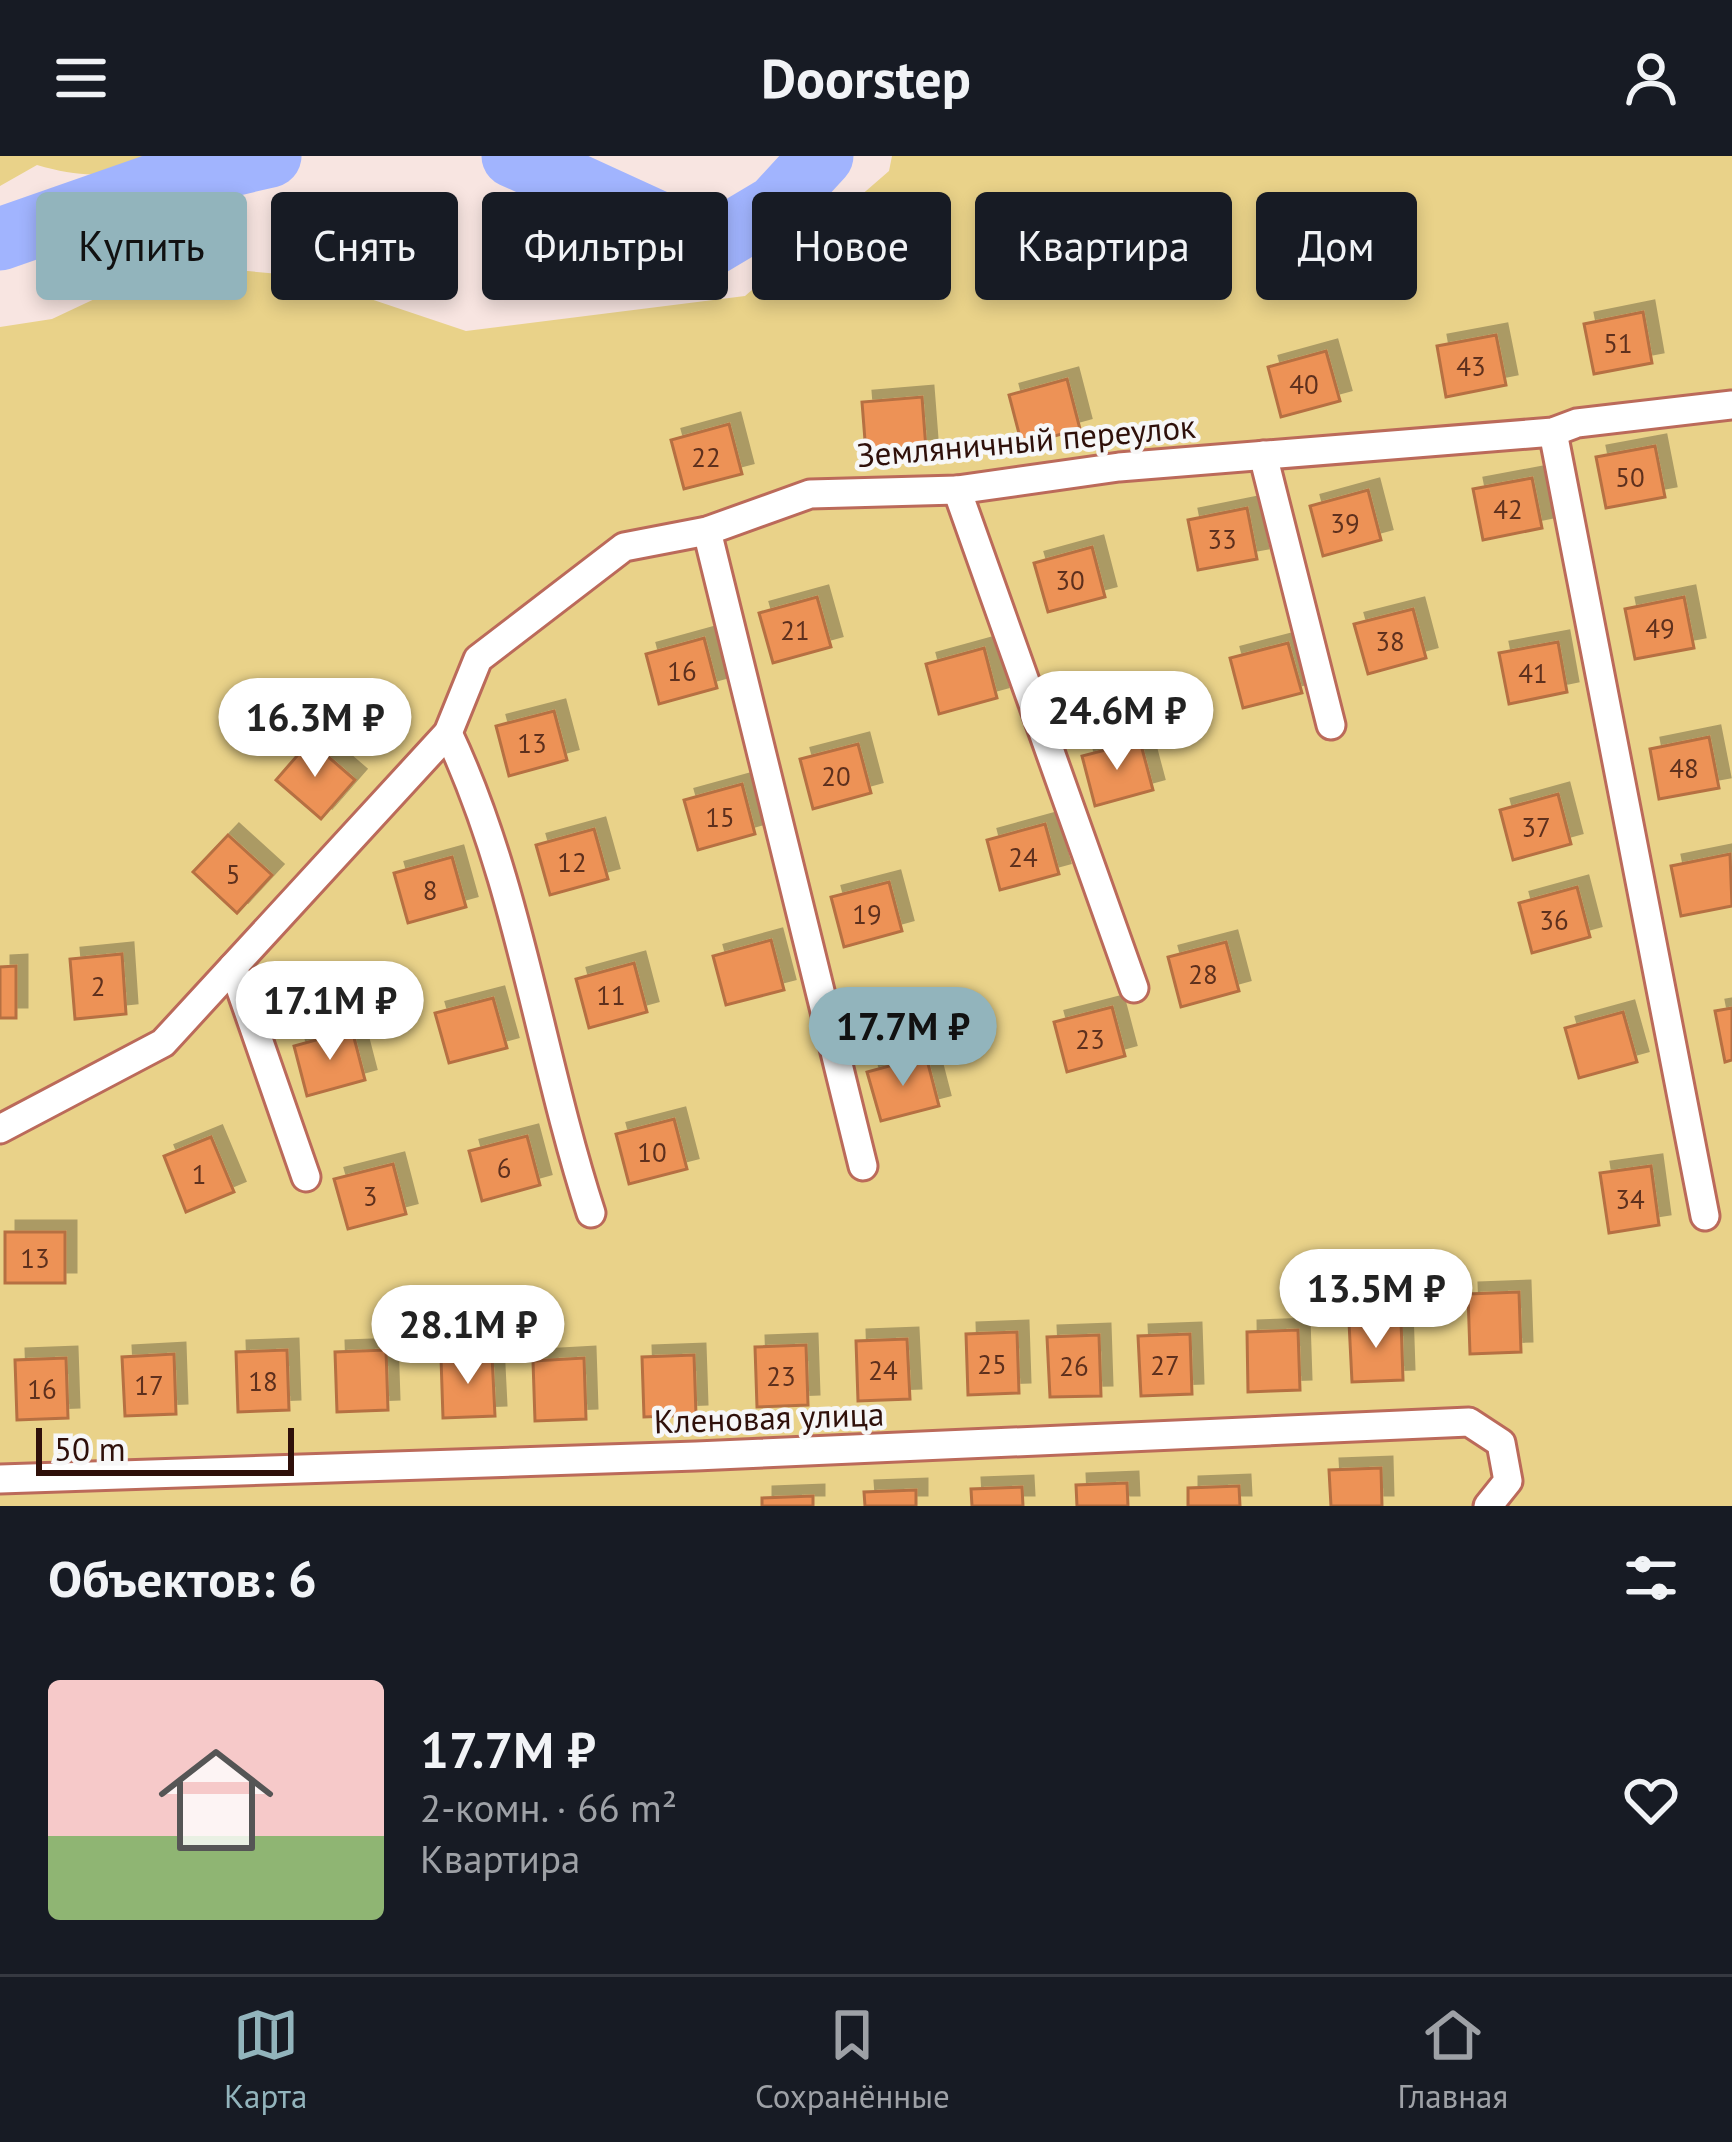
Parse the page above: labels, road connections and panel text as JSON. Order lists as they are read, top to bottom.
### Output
{
  "streets": {
    "street": ["Земляничный переулок", "Кленовая улица"]
  },
  "house_numbers": [
    "51",
    "43",
    "40",
    "22",
    "50",
    "42",
    "39",
    "33",
    "30",
    "49",
    "21",
    "38",
    "16",
    "41",
    "13",
    "48",
    "20",
    "15",
    "37",
    "24",
    "12",
    "5",
    "8",
    "19",
    "36",
    "28",
    "2",
    "11",
    "23",
    "10",
    "6",
    "1",
    "3",
    "34",
    "13",
    "25",
    "27",
    "26",
    "24",
    "23",
    "18",
    "17",
    "16"
  ],
  "scale_bar": "50 m",
  "page": {
    "header": "Doorstep",
    "chip": [
      "Купить",
      "Снять",
      "Фильтры",
      "Новое",
      "Квартира",
      "Дом"
    ],
    "price": [
      "24.6M ₽",
      "16.3M ₽",
      "17.1M ₽",
      "17.7M ₽",
      "13.5M ₽",
      "28.1M ₽"
    ],
    "scale": "50 m",
    "heading": "Объектов: 6",
    "list": [
      {
        "name": "17.7M ₽",
        "note": "2-комн. · 66 m² · Квартира"
      }
    ],
    "tabs": ["Карта", "Сохранённые", "Главная"]
  }
}
